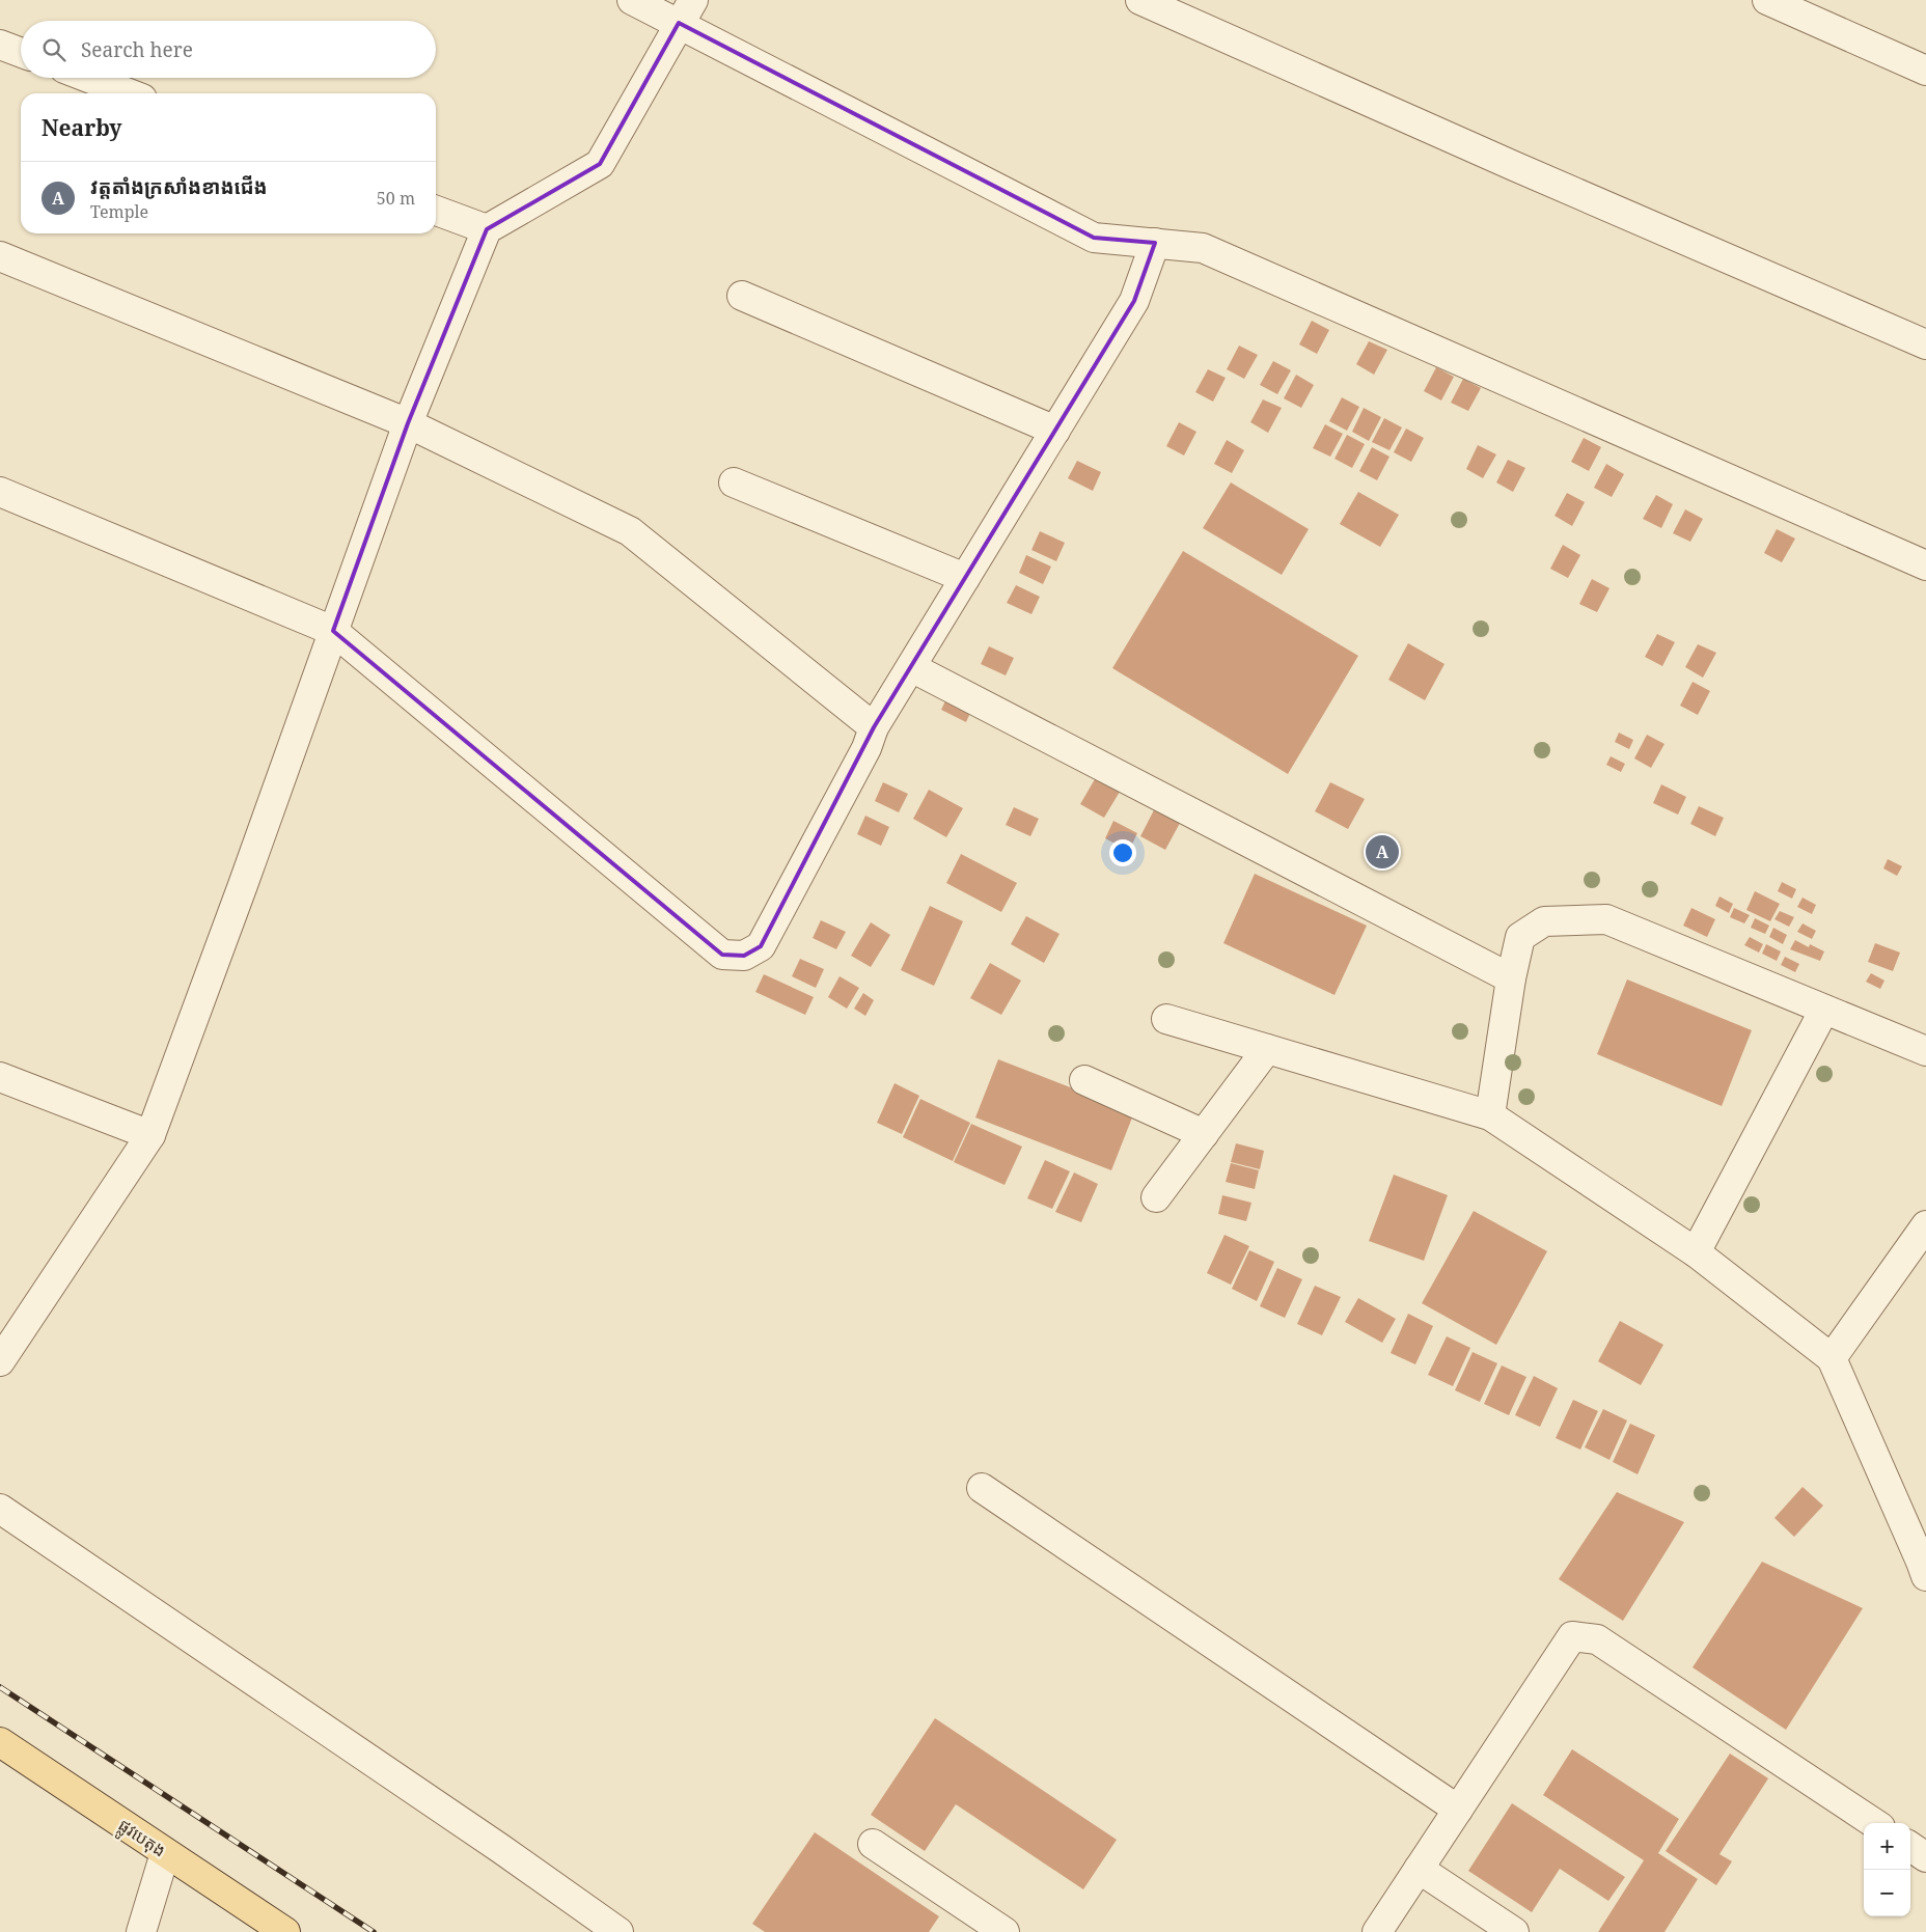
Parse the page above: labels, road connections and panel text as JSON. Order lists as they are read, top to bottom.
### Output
{
  "streets": {
    "main road": ["ផ្លូវបេតុង"]
  },
  "page": {
    "search": "Search here",
    "heading": "Nearby",
    "list": [
      {
        "mark": "A",
        "name": "វត្តតាំងក្រសាំងខាងជើង",
        "note": "Temple",
        "value": "50 m"
      }
    ],
    "pins": "A",
    "map_buttons": ["+", "−"]
  }
}
